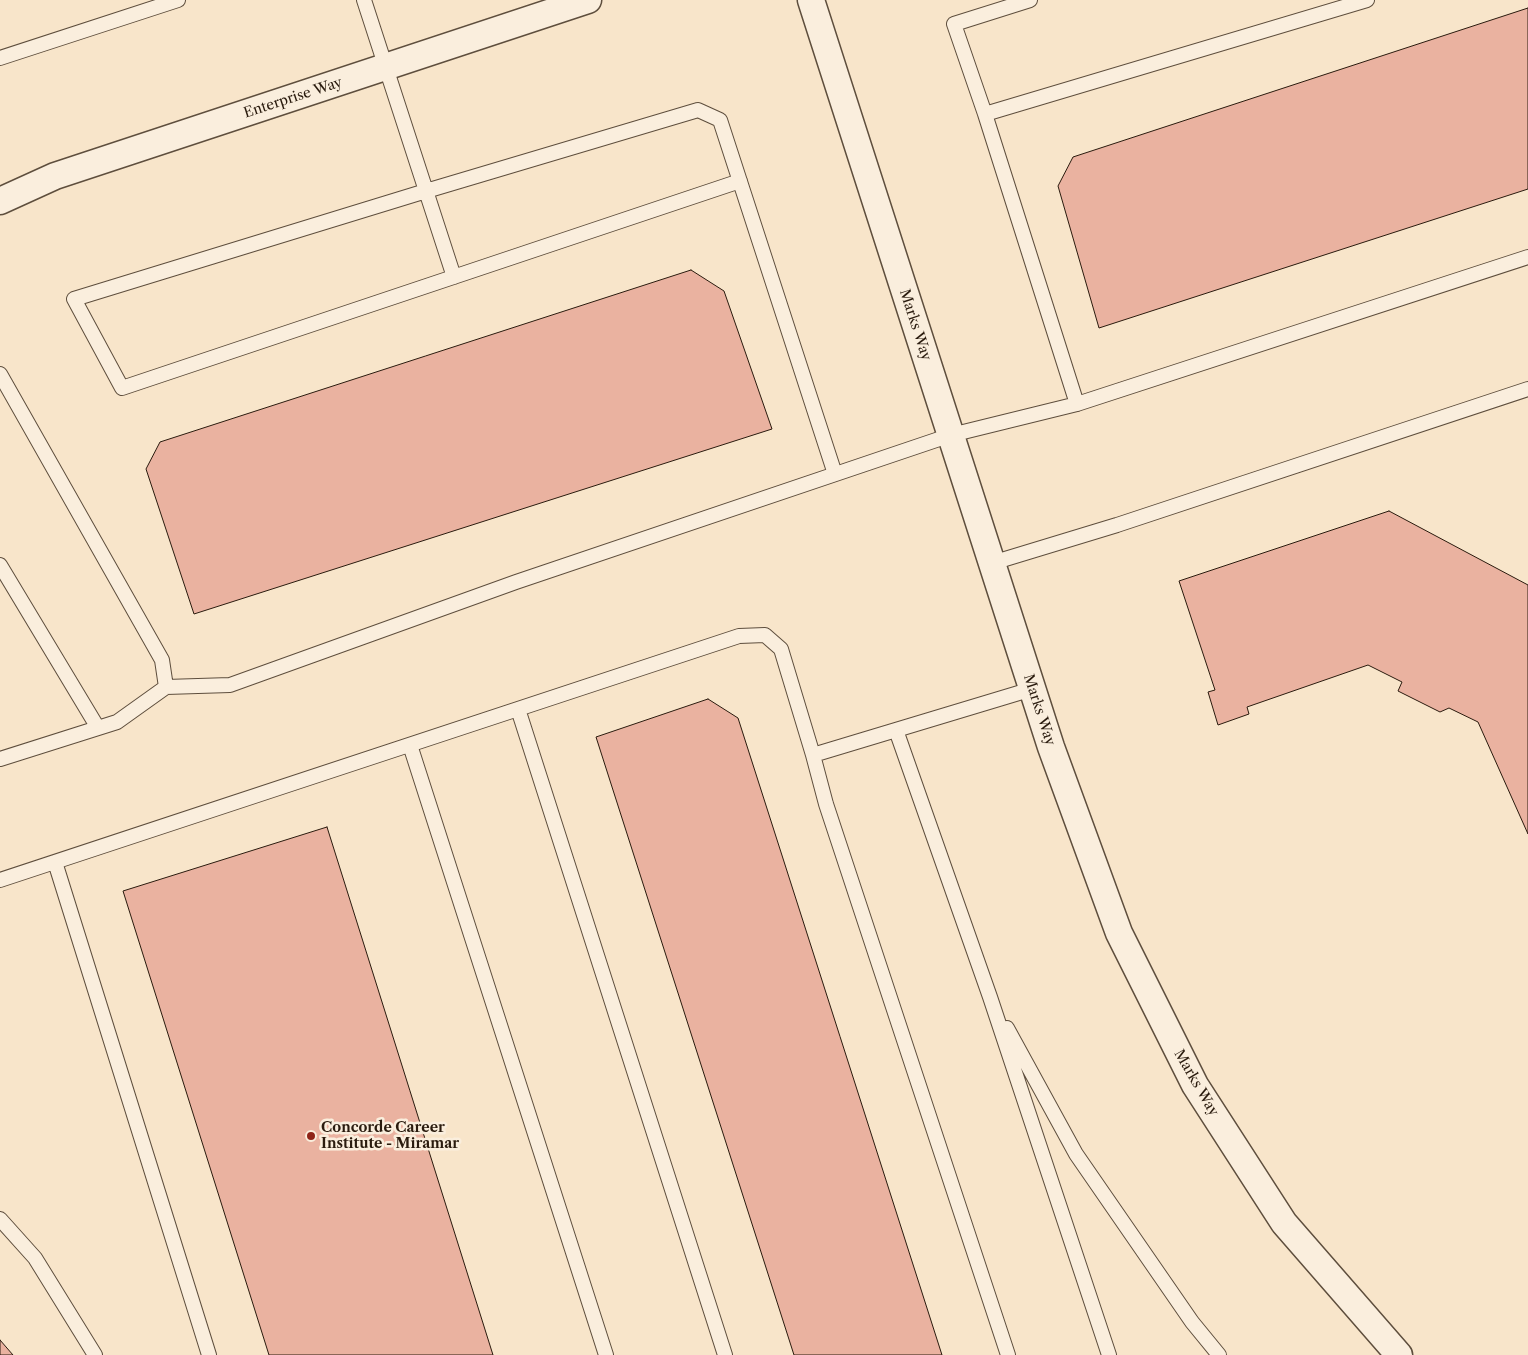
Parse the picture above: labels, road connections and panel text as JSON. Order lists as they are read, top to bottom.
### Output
{
  "streets": {
    "street": ["Enterprise Way", "Marks Way"]
  },
  "places": ["Concorde Career Institute - Miramar"]
}
